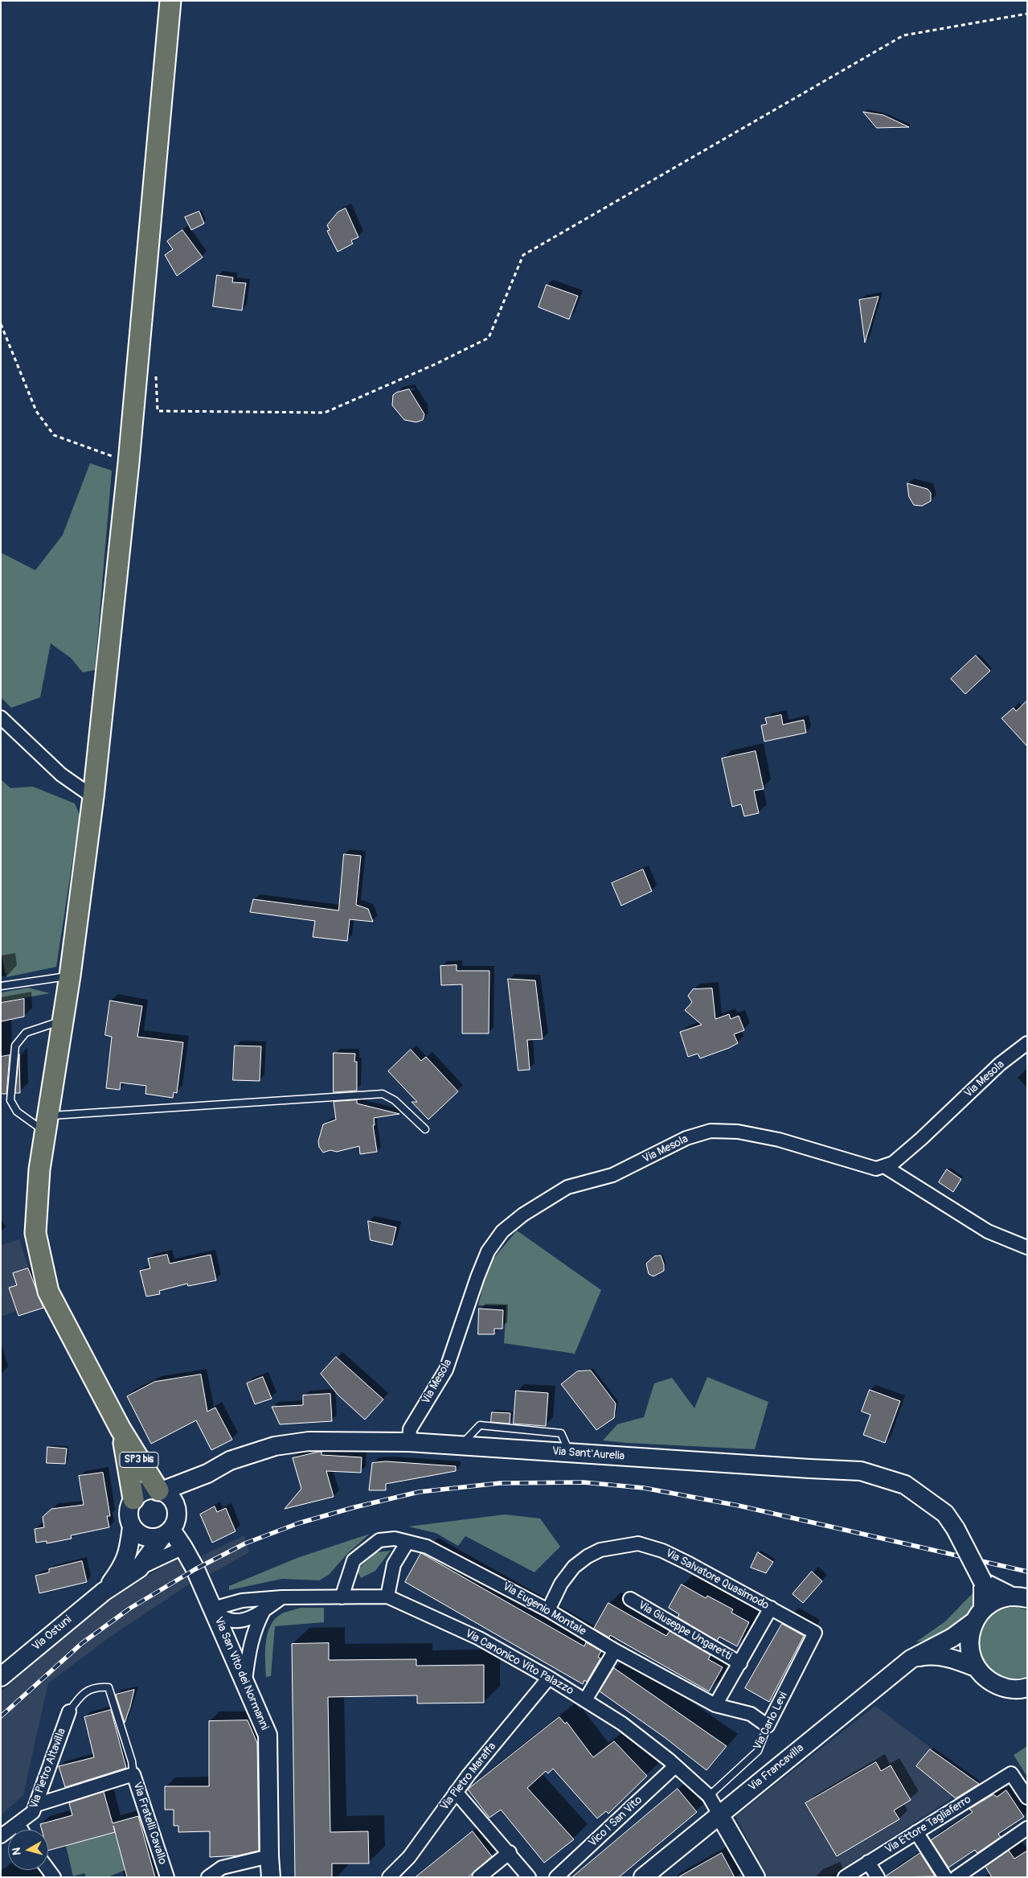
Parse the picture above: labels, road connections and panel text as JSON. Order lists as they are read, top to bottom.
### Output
{
  "streets": {
    "main road": [
      "Via Sant'Aurelia",
      "SP3 bis",
      "Via Ostuni",
      "Via San Vito dei Normanni",
      "Via Francavilla"
    ],
    "street": [
      "Via Mesola",
      "Via Salvatore Quasimodo",
      "Via Eugenio Montale",
      "Via Giuseppe Ungaretti",
      "Via Canonico Vito Palazzo",
      "Via Carlo Levi",
      "Via Pietro Altavilla",
      "Via Pietro Maraffa",
      "Vico I San Vito",
      "Via Fratelli Cavallo",
      "Via Ettore Tagliaferro"
    ]
  },
  "crossings": [
    ["Via Mesola", "Via Sant'Aurelia"],
    ["SP3 bis", "Via San Vito dei Normanni"],
    ["Via Salvatore Quasimodo", "Via Eugenio Montale"],
    ["Via Salvatore Quasimodo", "Via Carlo Levi"],
    ["Via Eugenio Montale", "Via Canonico Vito Palazzo"],
    ["Via Eugenio Montale", "Via Carlo Levi"],
    ["Via Canonico Vito Palazzo", "Via San Vito dei Normanni"],
    ["Via Canonico Vito Palazzo", "Via Carlo Levi"],
    ["Via Canonico Vito Palazzo", "Via Francavilla"],
    ["Via Canonico Vito Palazzo", "Via Pietro Maraffa"],
    ["Via Canonico Vito Palazzo", "Vico I San Vito"],
    ["Via Pietro Altavilla", "Via Fratelli Cavallo"]
  ],
  "north": "left"
}
